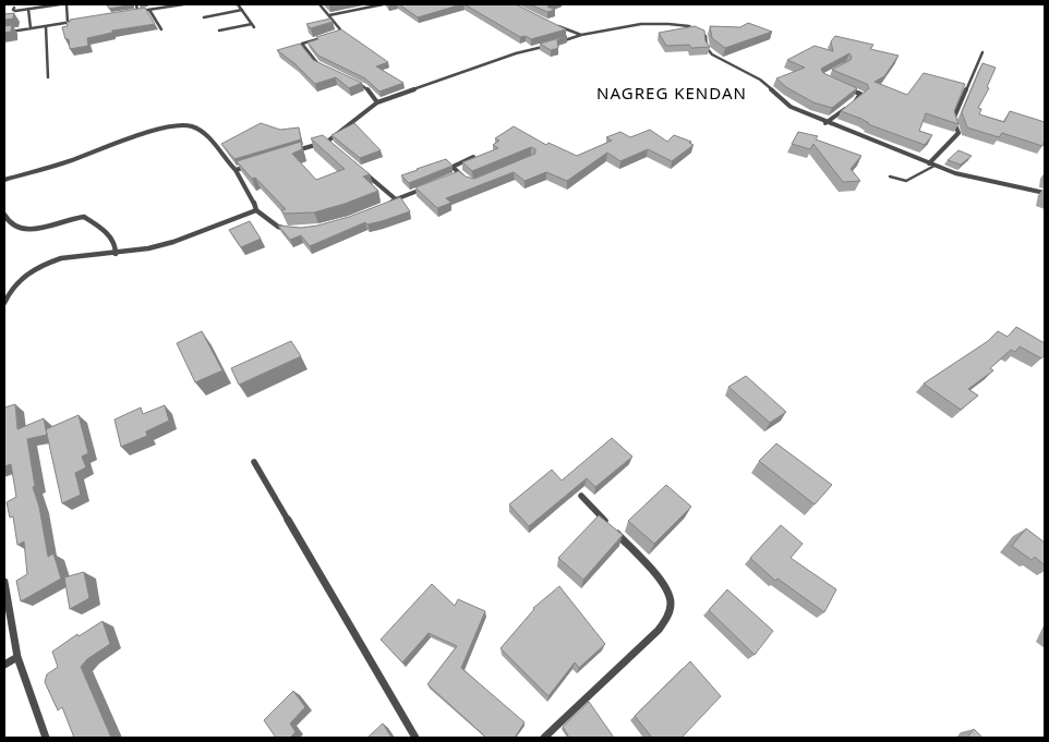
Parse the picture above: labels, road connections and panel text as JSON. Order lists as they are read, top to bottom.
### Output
{
  "districts": ["NAGREG KENDAN"]
}
